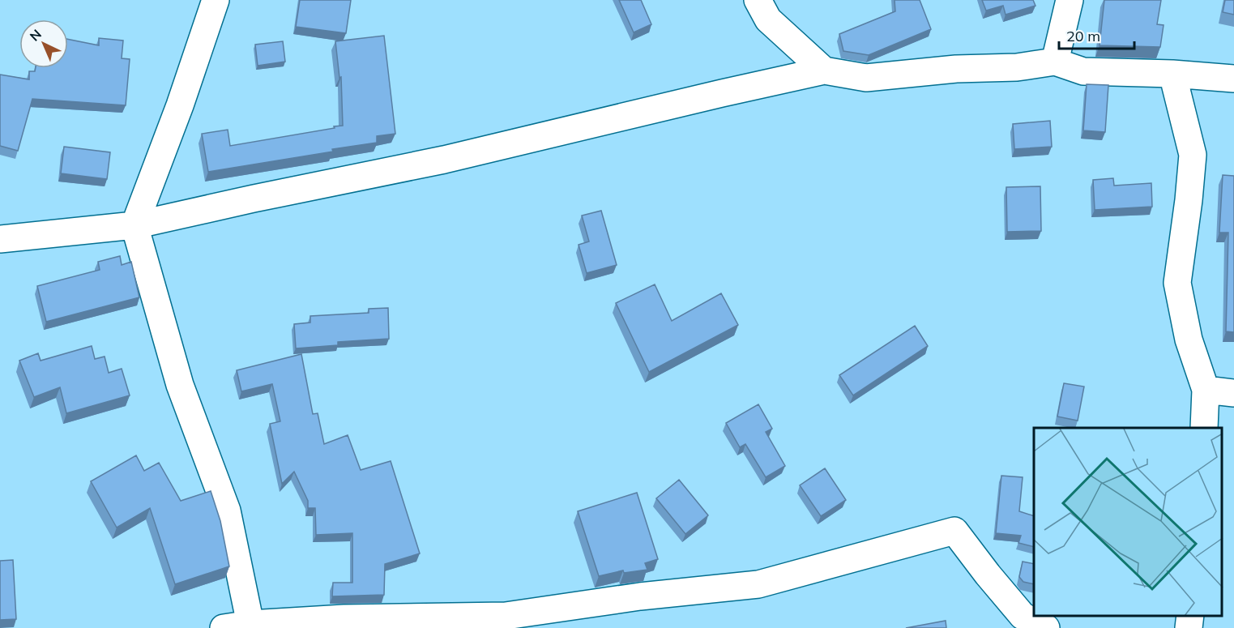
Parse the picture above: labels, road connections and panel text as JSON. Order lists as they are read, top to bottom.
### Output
{
  "scale_bar": "20 m",
  "north": "top left"
}
